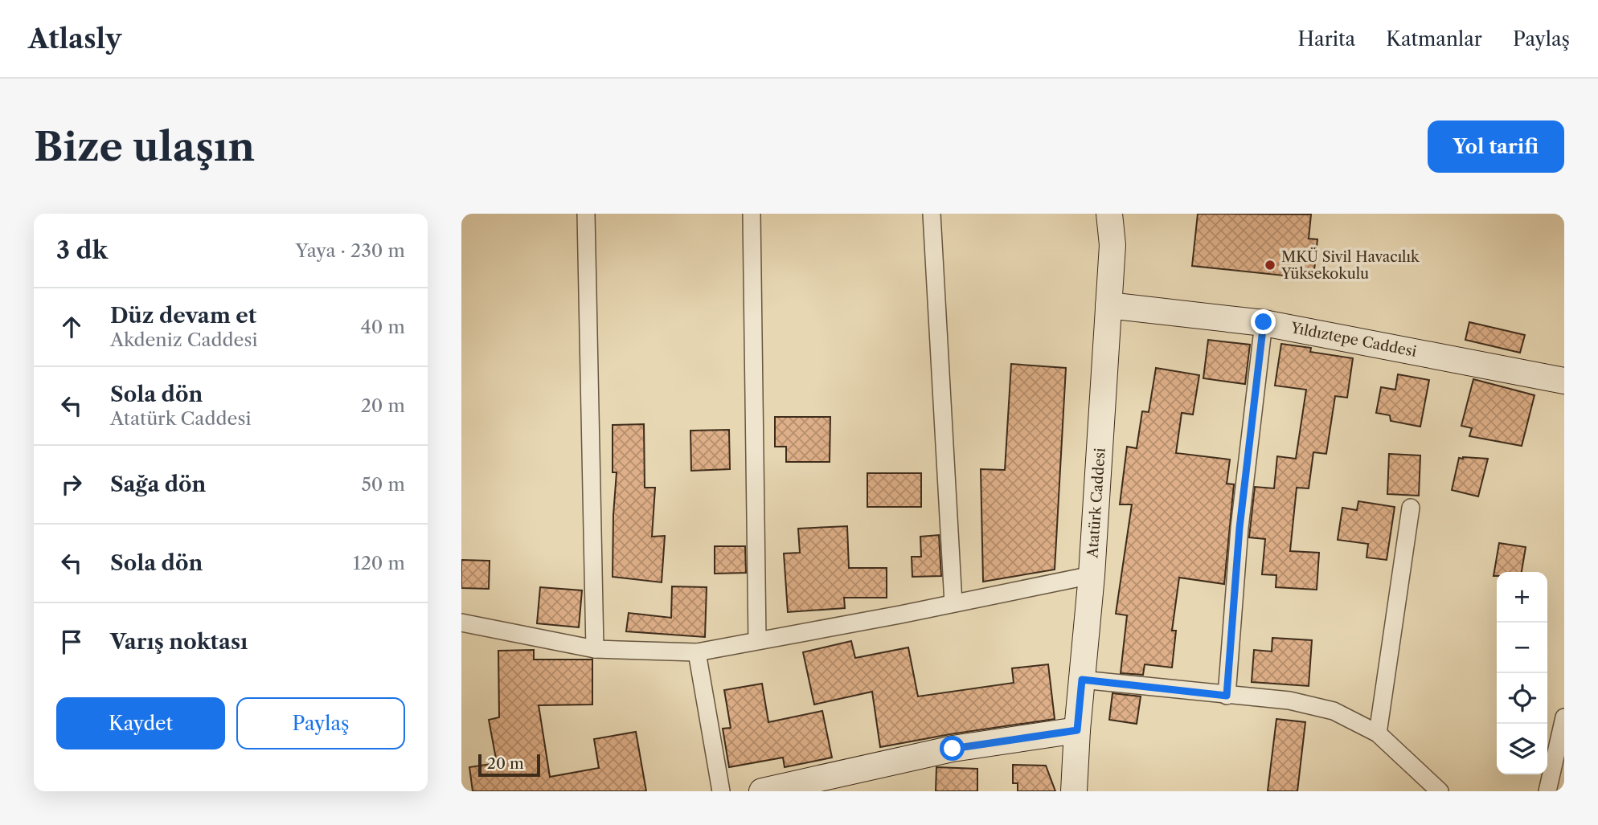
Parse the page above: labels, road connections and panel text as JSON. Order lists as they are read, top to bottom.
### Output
{
  "streets": {
    "street": ["Yıldıztepe Caddesi", "Atatürk Caddesi"]
  },
  "crossings": [
    ["Yıldıztepe Caddesi", "Atatürk Caddesi"]
  ],
  "places": ["MKÜ Sivil Havacılık Yüksekokulu"],
  "scale_bar": "20 m",
  "page": {
    "header": "Atlasly",
    "nav": ["Harita", "Katmanlar", "Paylaş"],
    "buttons": [
      "Yol tarifi",
      ["Kaydet", "Paylaş"]
    ],
    "title": "Bize ulaşın",
    "heading": ["3 dk", "Yaya · 230 m"],
    "list": [
      ["Düz devam et", "Akdeniz Caddesi", "40 m"],
      ["Sola dön", "Atatürk Caddesi", "20 m"],
      ["Sağa dön", "50 m"],
      ["Sola dön", "120 m"],
      "Varış noktası"
    ],
    "map_buttons": ["+", "−"],
    "scale": "20 m"
  }
}
